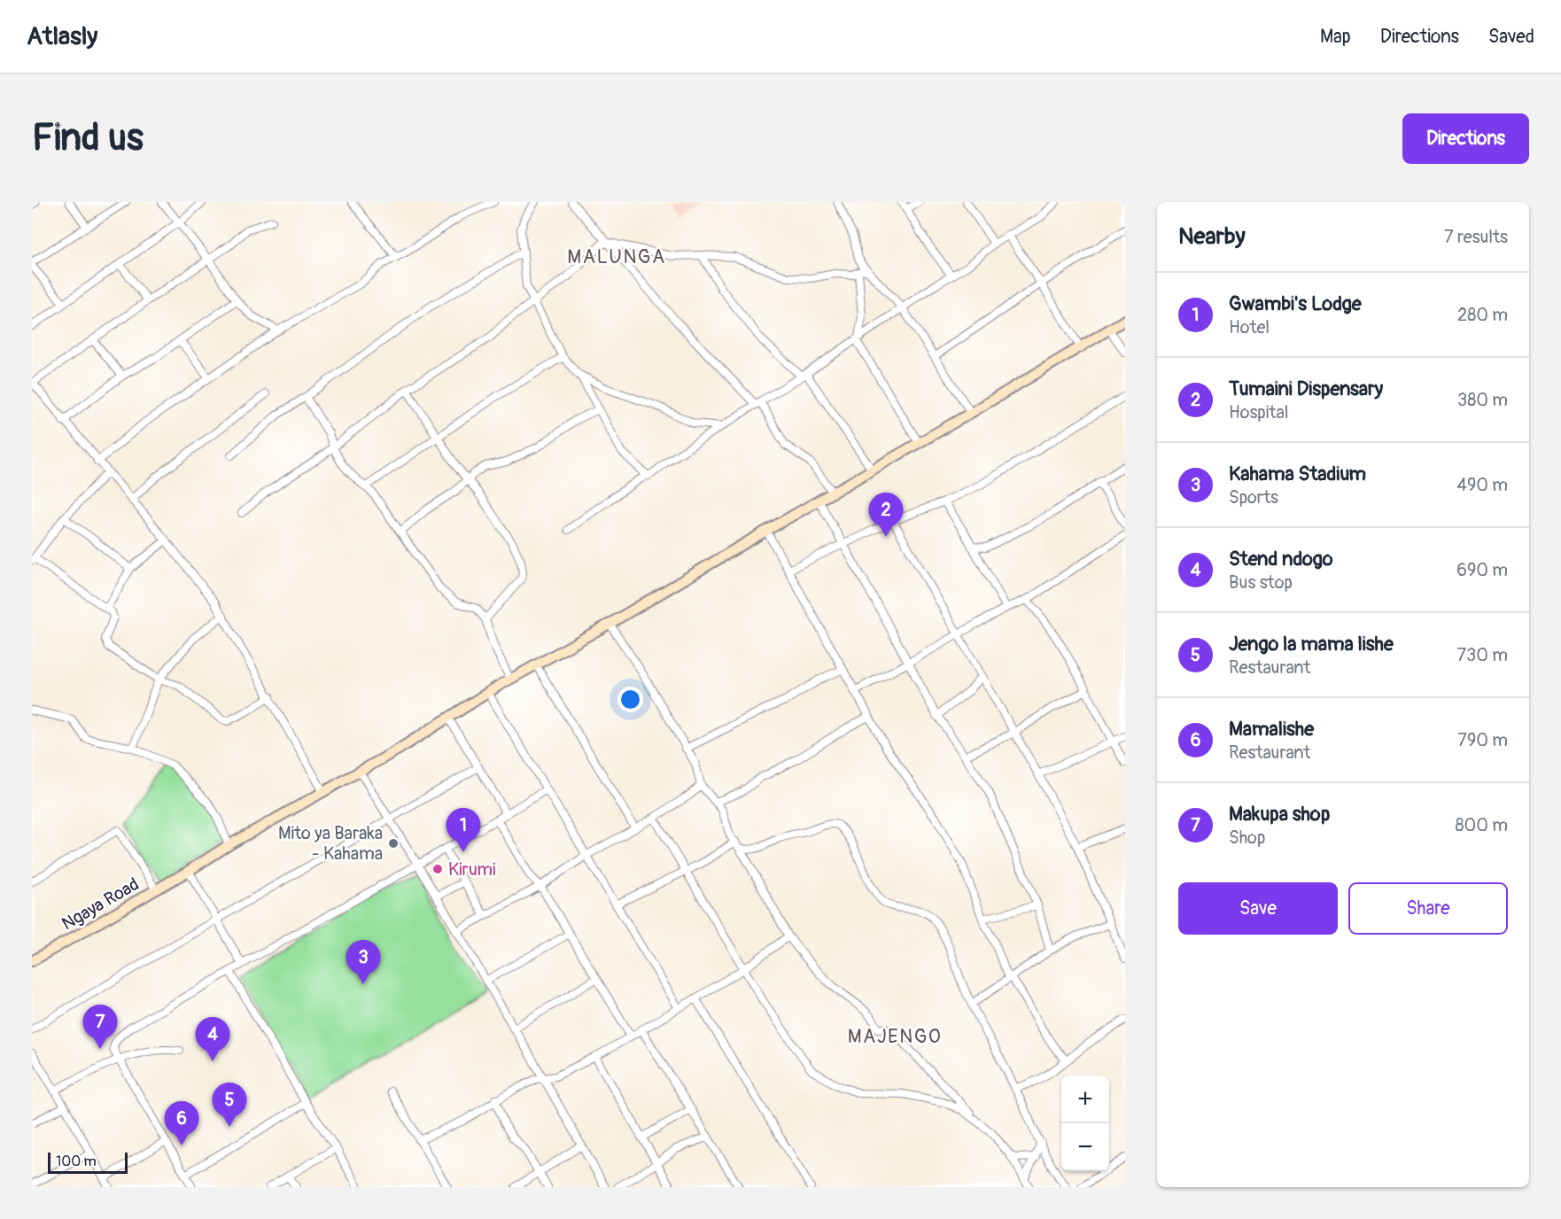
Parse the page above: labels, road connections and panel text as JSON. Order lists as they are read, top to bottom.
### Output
{
  "streets": {
    "street": ["Ngaya Road"]
  },
  "districts": ["MALUNGA", "MAJENGO"],
  "places": ["Mito ya Baraka - Kahama", "Kirumi"],
  "scale_bar": "100 m",
  "page": {
    "header": "Atlasly",
    "nav": ["Map", "Directions", "Saved"],
    "buttons": [
      "Directions",
      ["Save", "Share"]
    ],
    "title": "Find us",
    "heading": ["Nearby", "7 results"],
    "list": [
      {
        "mark": "1",
        "name": "Gwambi's Lodge",
        "note": "Hotel",
        "value": "280 m"
      },
      {
        "mark": "2",
        "name": "Tumaini Dispensary",
        "note": "Hospital",
        "value": "380 m"
      },
      {
        "mark": "3",
        "name": "Kahama Stadium",
        "note": "Sports",
        "value": "490 m"
      },
      {
        "mark": "4",
        "name": "Stend ndogo",
        "note": "Bus stop",
        "value": "690 m"
      },
      {
        "mark": "5",
        "name": "Jengo la mama lishe",
        "note": "Restaurant",
        "value": "730 m"
      },
      {
        "mark": "6",
        "name": "Mamalishe",
        "note": "Restaurant",
        "value": "790 m"
      },
      {
        "mark": "7",
        "name": "Makupa shop",
        "note": "Shop",
        "value": "800 m"
      }
    ],
    "pins": [
      "2",
      "1",
      "3",
      "7",
      "4",
      "5",
      "6"
    ],
    "map_buttons": ["+", "−"],
    "scale": "100 m"
  }
}
